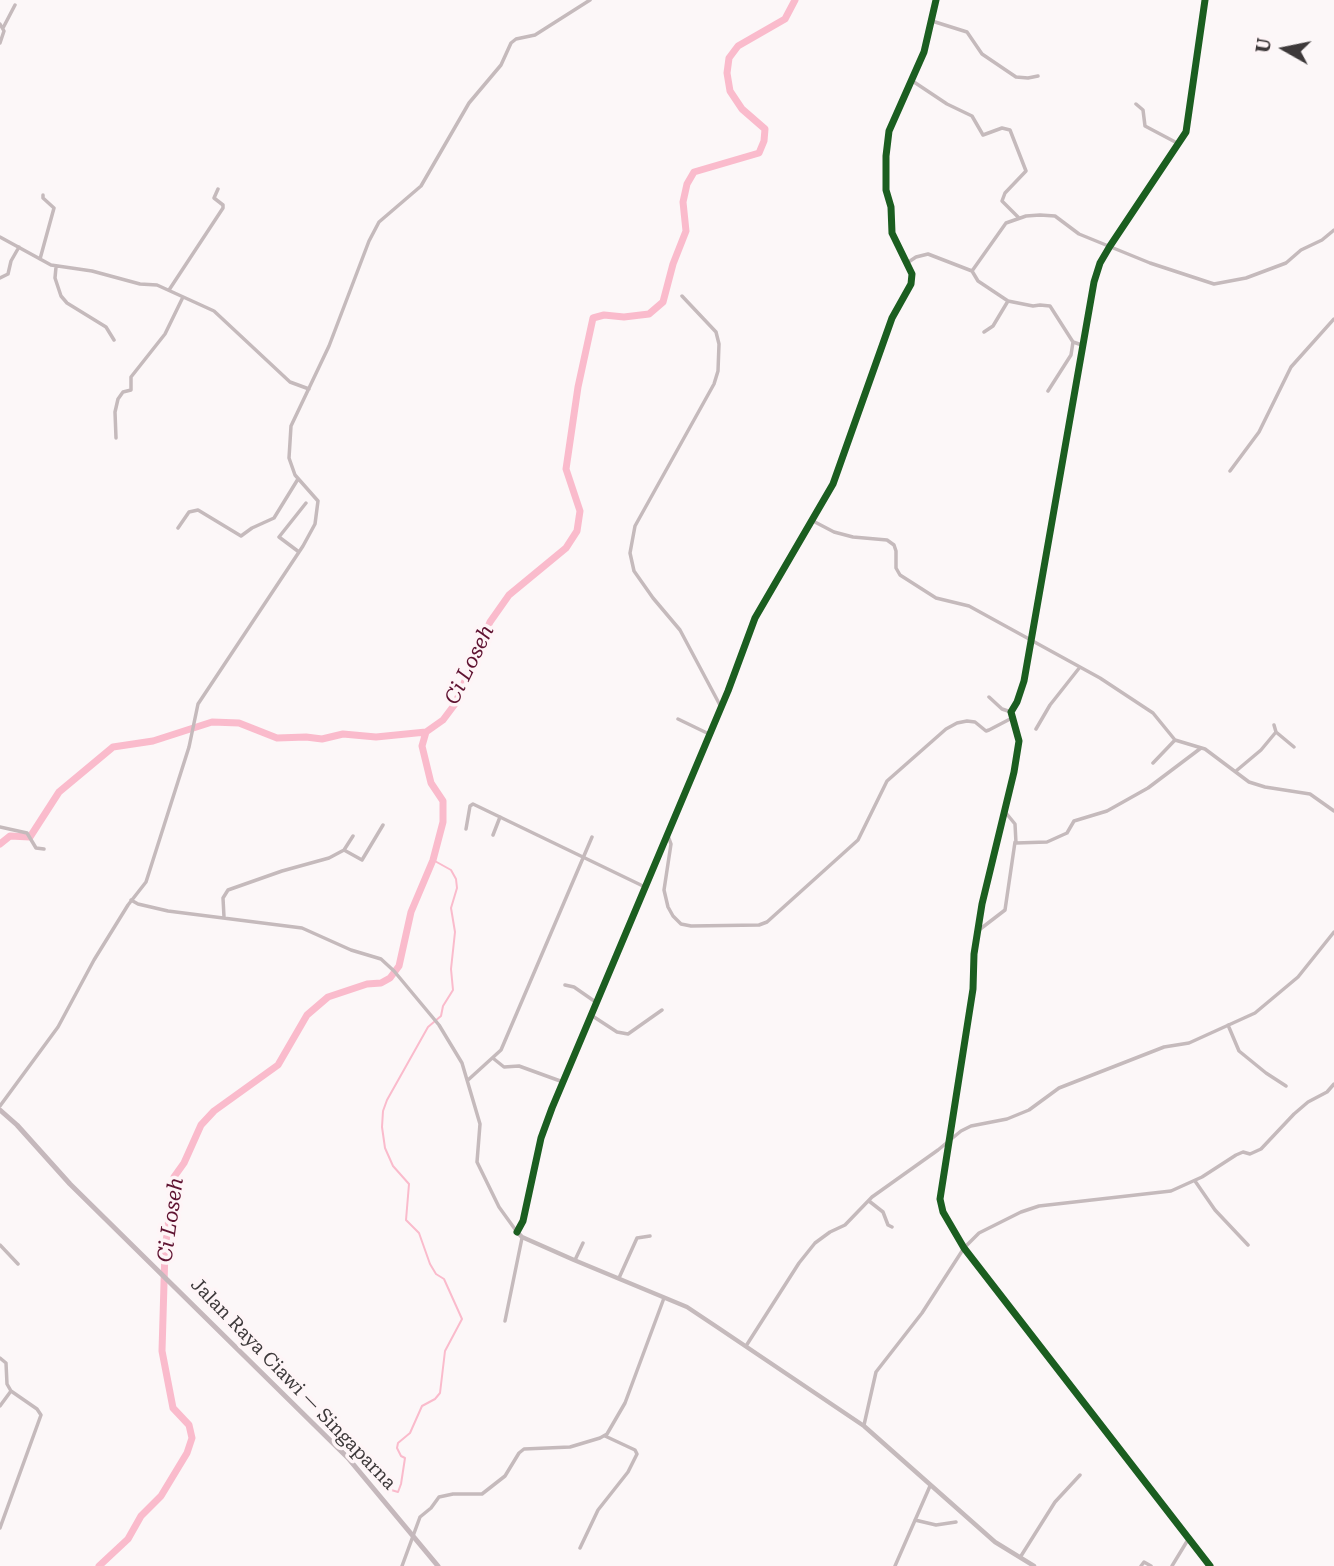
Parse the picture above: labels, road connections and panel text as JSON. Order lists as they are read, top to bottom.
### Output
{
  "streets": {
    "main road": ["Jalan Raya Ciawi — Singaparna"]
  },
  "water": ["Ci Loseh"],
  "north": "left"
}
